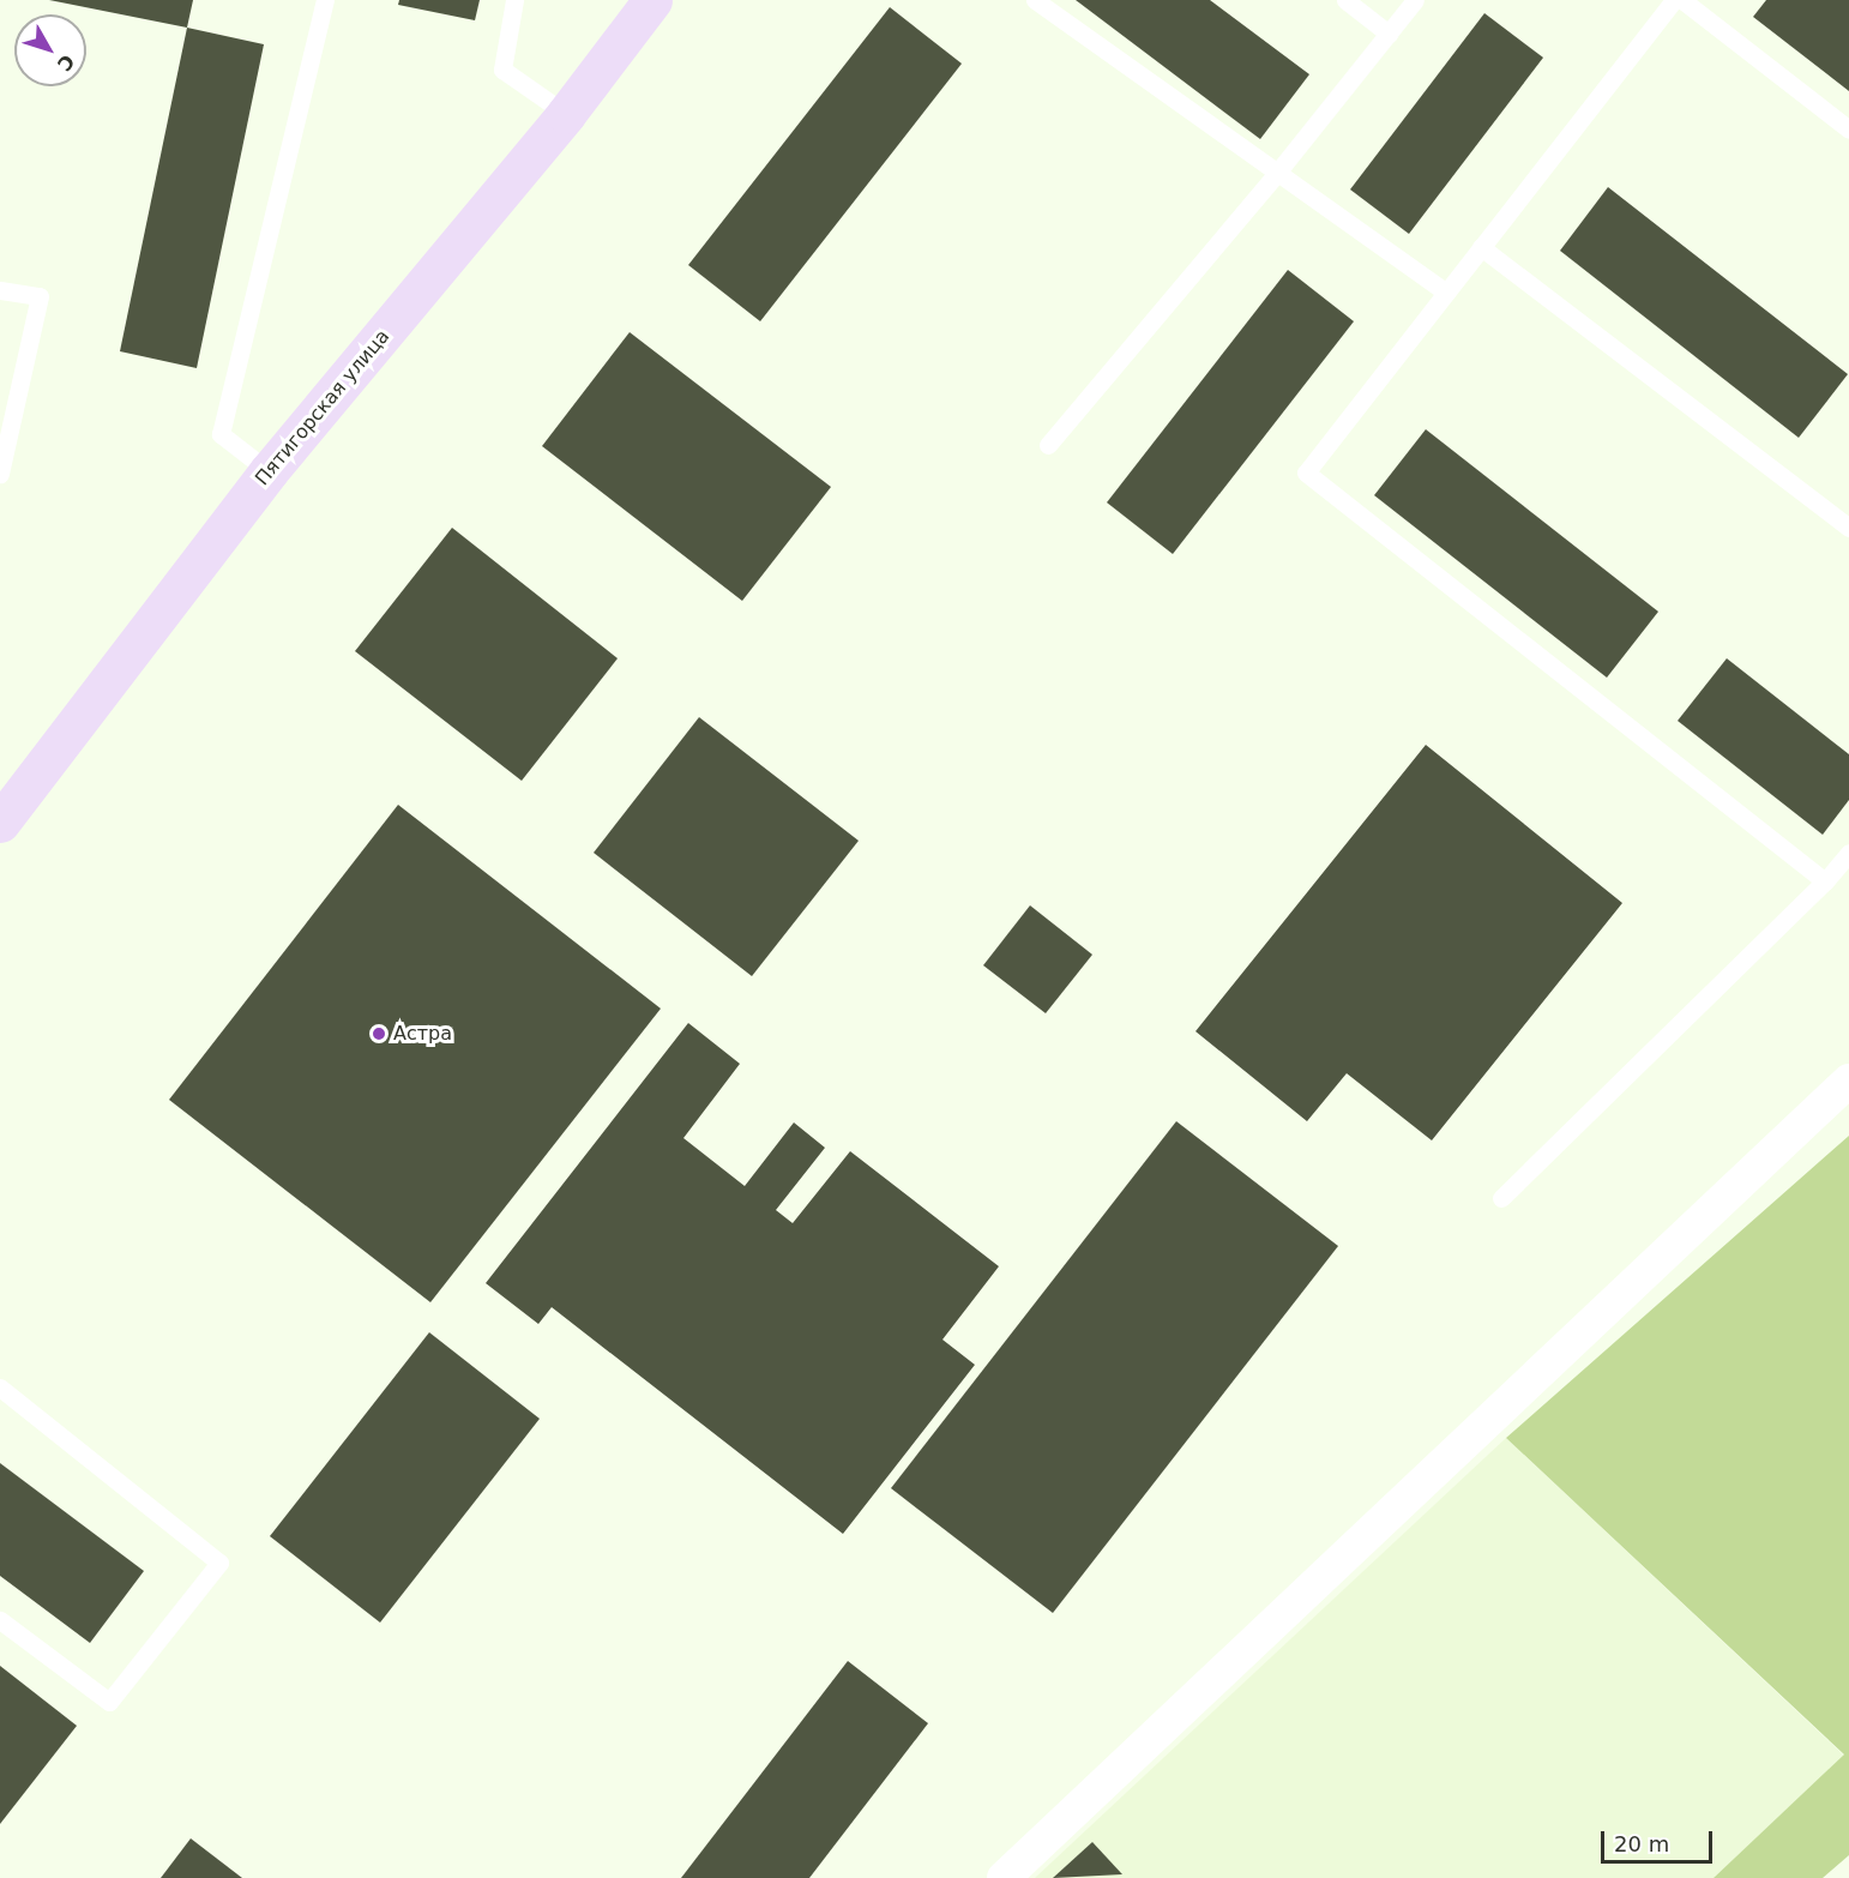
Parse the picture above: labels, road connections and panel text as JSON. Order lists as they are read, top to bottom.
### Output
{
  "streets": {
    "main road": ["Пятигорская улица"]
  },
  "places": ["Астра"],
  "scale_bar": "20 m",
  "north": "bottom right"
}
